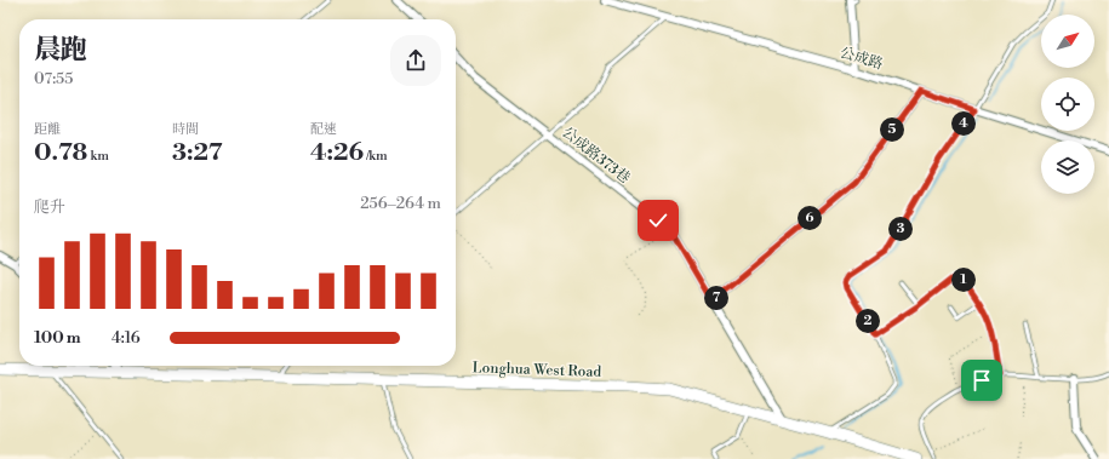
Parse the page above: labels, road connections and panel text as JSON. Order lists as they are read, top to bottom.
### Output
{
  "streets": {
    "street": ["公成路", "公成路373巷", "Longhua West Road"]
  },
  "crossings": [
    ["公成路373巷", "Longhua West Road"]
  ],
  "north": "top right",
  "page": {
    "heading": ["晨跑", "07:55"],
    "stats": [
      ["距離", "0.78 km"],
      ["時間", "3:27"],
      ["配速", "4:26 /km"]
    ],
    "pins": [
      "4",
      "5",
      "6",
      "3",
      "1",
      "7",
      "2"
    ],
    "chart": ["爬升", "256–264 m"],
    "list": [
      {
        "name": "100 m",
        "note": "4:16"
      }
    ]
  }
}
